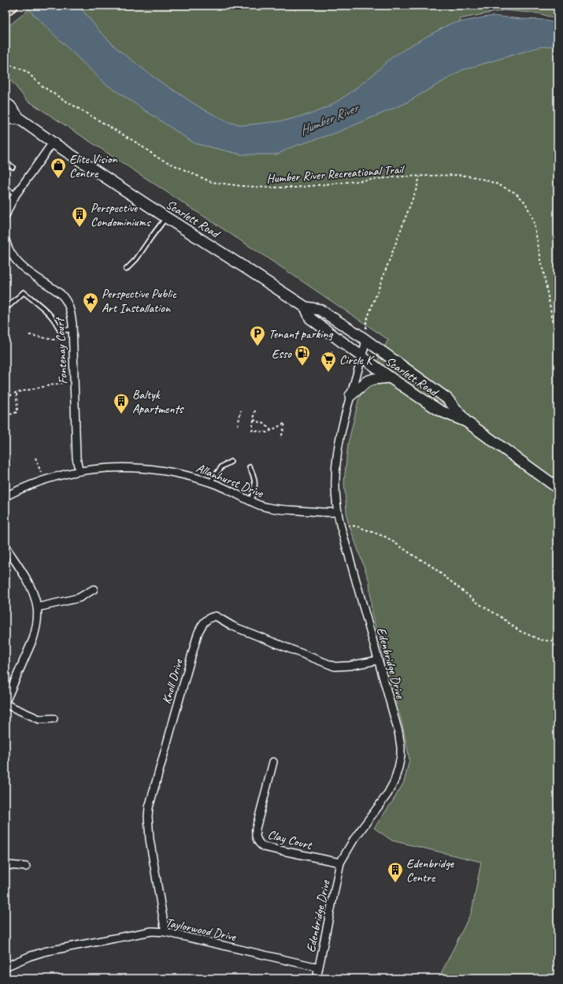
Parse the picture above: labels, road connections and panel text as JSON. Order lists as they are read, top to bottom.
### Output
{
  "streets": {
    "main road": ["Scarlett Road"],
    "street": [
      "Fontenay Court",
      "Allanhurst Drive",
      "Edenbridge Drive",
      "Knoll Drive",
      "Clay Court",
      "Taylorwood Drive"
    ],
    "path": ["Humber River Recreational Trail"]
  },
  "crossings": [
    ["Scarlett Road", "Edenbridge Drive"],
    ["Fontenay Court", "Allanhurst Drive"],
    ["Allanhurst Drive", "Edenbridge Drive"],
    ["Edenbridge Drive", "Knoll Drive"],
    ["Edenbridge Drive", "Clay Court"],
    ["Edenbridge Drive", "Taylorwood Drive"],
    ["Knoll Drive", "Taylorwood Drive"]
  ],
  "water": ["Humber River"],
  "places": {
    "shop": ["Elite Vision Centre"],
    "building": ["Perspective Condominiums", "Baltyk Apartments", "Edenbridge Centre"],
    "place": ["Perspective Public Art Installation"],
    "parking": ["Tenant parking"],
    "fuel station": ["Esso"],
    "supermarket": ["Circle K"]
  }
}
